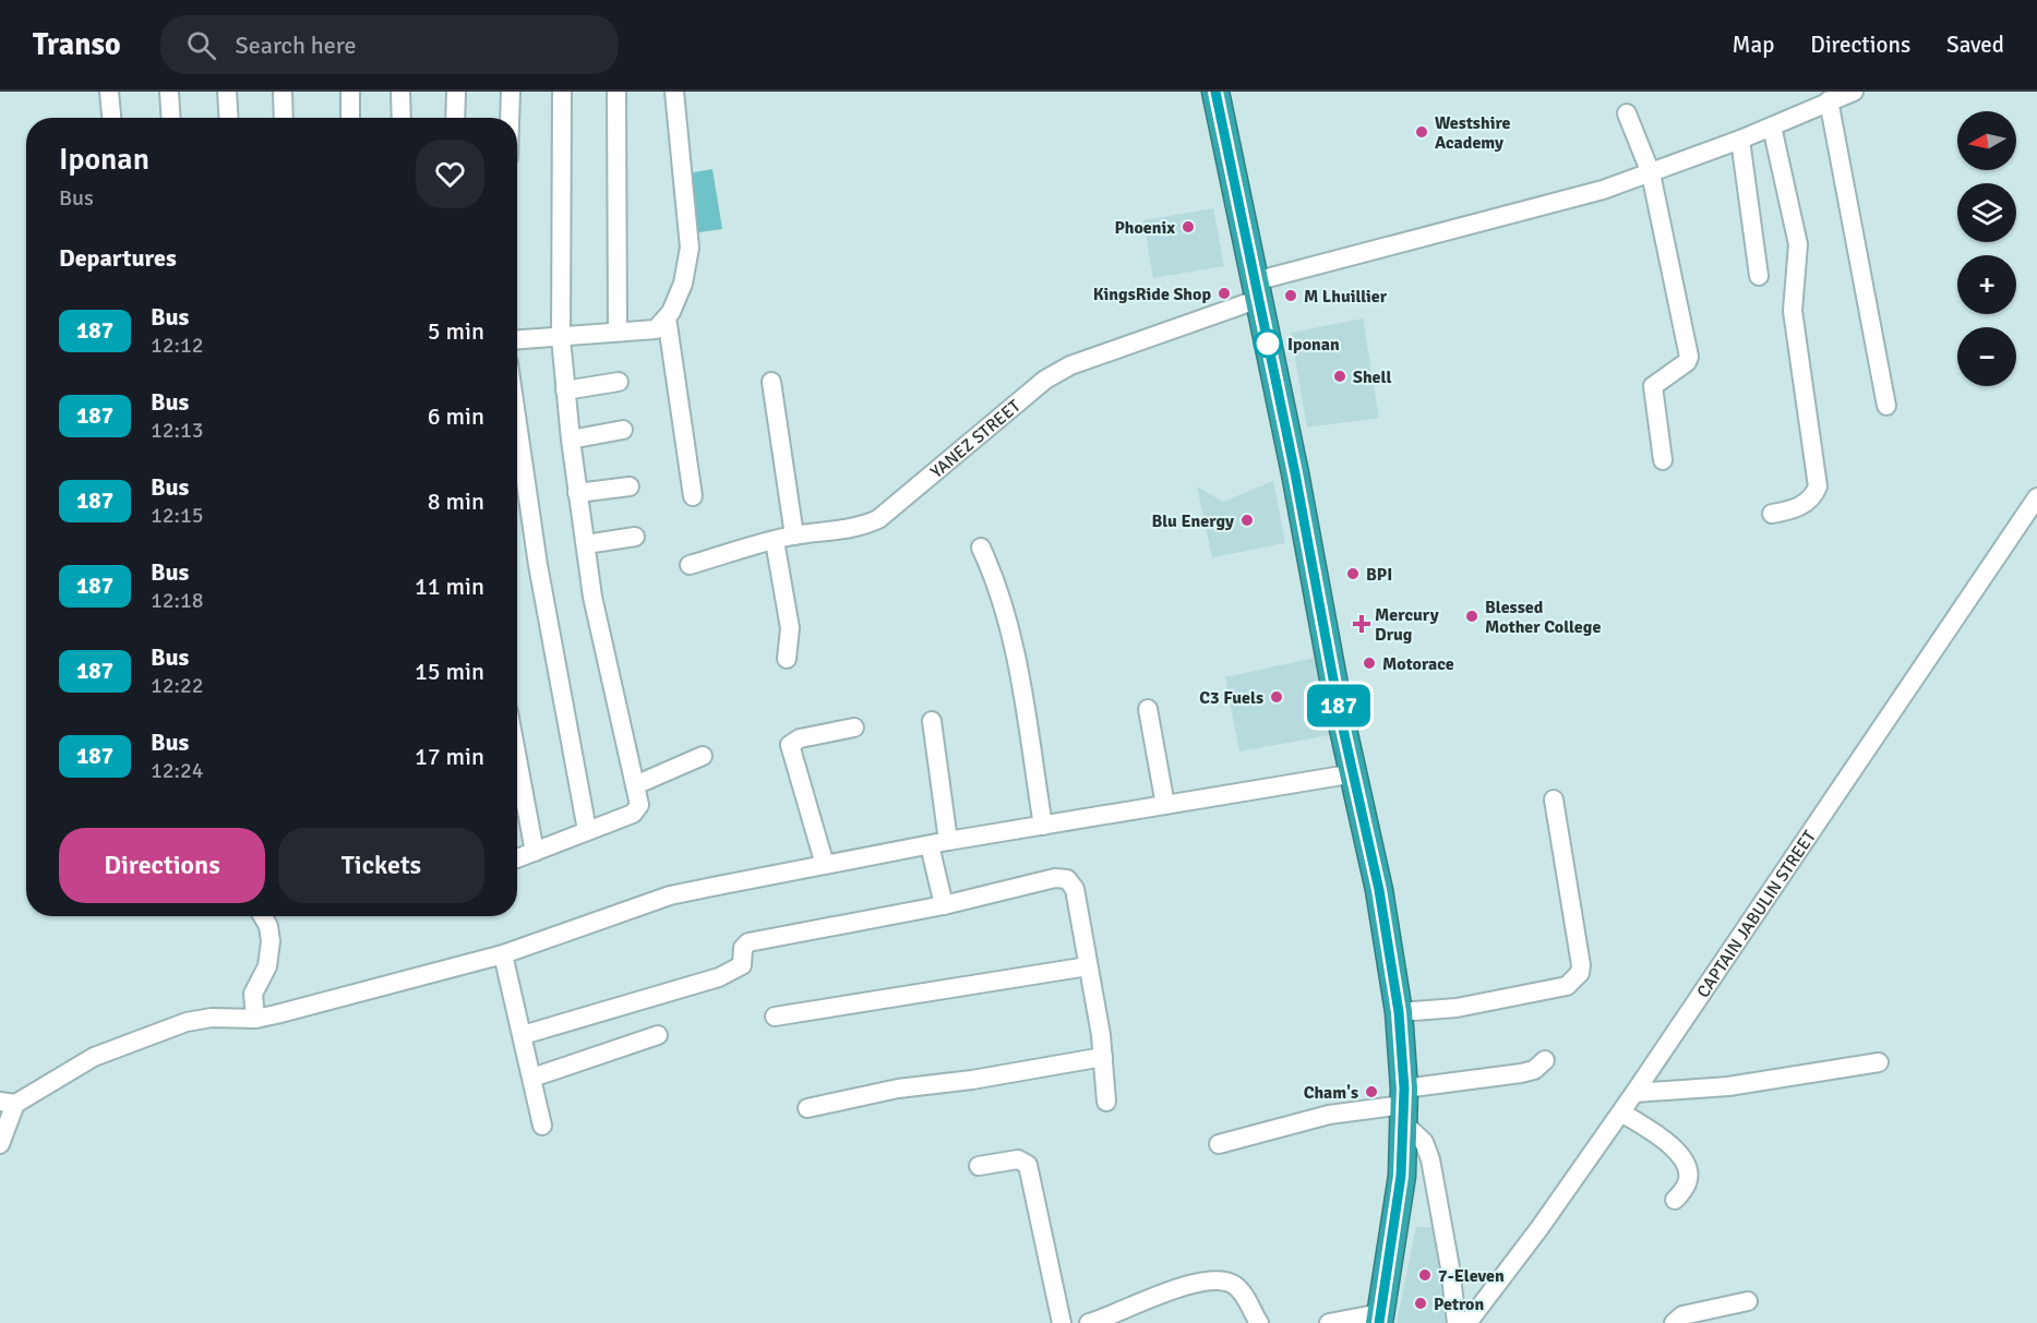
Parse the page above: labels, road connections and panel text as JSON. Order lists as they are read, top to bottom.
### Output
{
  "streets": {
    "street": ["YANEZ STREET", "CAPTAIN JABULIN STREET"]
  },
  "places": {
    "other": [
      "Westshire Academy",
      "Phoenix",
      "KingsRide Shop",
      "M Lhuillier",
      "Iponan",
      "Shell",
      "Blu Energy",
      "BPI",
      "Blessed Mother College",
      "Motorace",
      "C3 Fuels",
      "Cham's",
      "7-Eleven",
      "Petron"
    ],
    "health": ["Mercury Drug"]
  },
  "lines": ["bus line 187"],
  "north": "left",
  "page": {
    "header": "Transo",
    "search": "Search here",
    "nav": ["Map", "Directions", "Saved"],
    "on_map": "187",
    "map_buttons": ["+", "−"],
    "heading": [
      ["Iponan", "Bus"],
      "Departures"
    ],
    "list": [
      {
        "mark": "187",
        "name": "Bus",
        "note": "12:12",
        "value": "5 min"
      },
      {
        "mark": "187",
        "name": "Bus",
        "note": "12:13",
        "value": "6 min"
      },
      {
        "mark": "187",
        "name": "Bus",
        "note": "12:15",
        "value": "8 min"
      },
      {
        "mark": "187",
        "name": "Bus",
        "note": "12:18",
        "value": "11 min"
      },
      {
        "mark": "187",
        "name": "Bus",
        "note": "12:22",
        "value": "15 min"
      },
      {
        "mark": "187",
        "name": "Bus",
        "note": "12:24",
        "value": "17 min"
      }
    ],
    "buttons": ["Directions", "Tickets"]
  }
}
